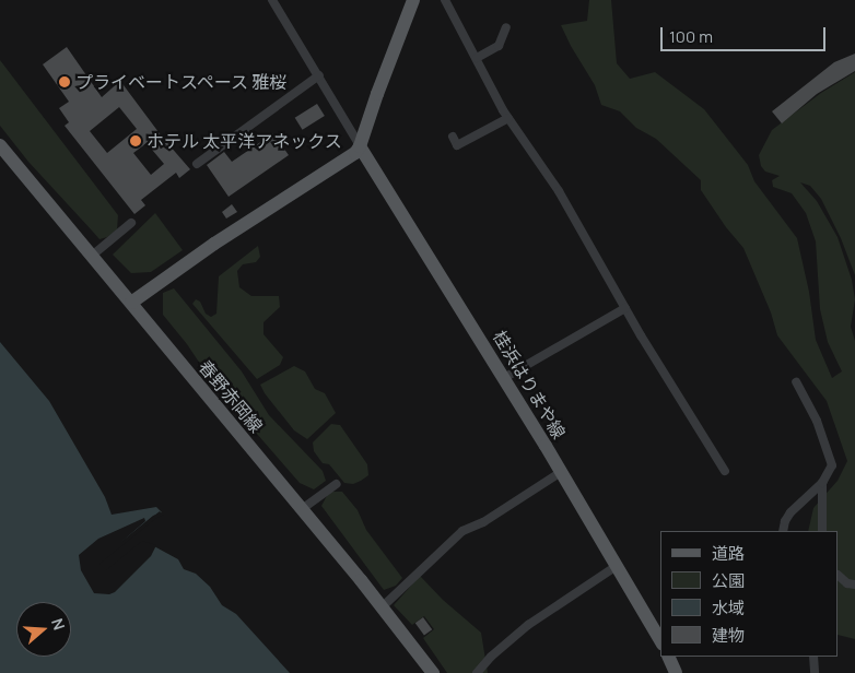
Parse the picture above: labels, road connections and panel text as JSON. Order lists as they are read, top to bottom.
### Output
{
  "streets": {
    "main road": ["桂浜はりまや線", "春野赤岡線"]
  },
  "places": ["プライベートスペース 雅桜", "ホテル 太平洋アネックス"],
  "legend": [
    "道路",
    "公園",
    "水域",
    "建物"
  ],
  "scale_bar": "100 m",
  "north": "right"
}
